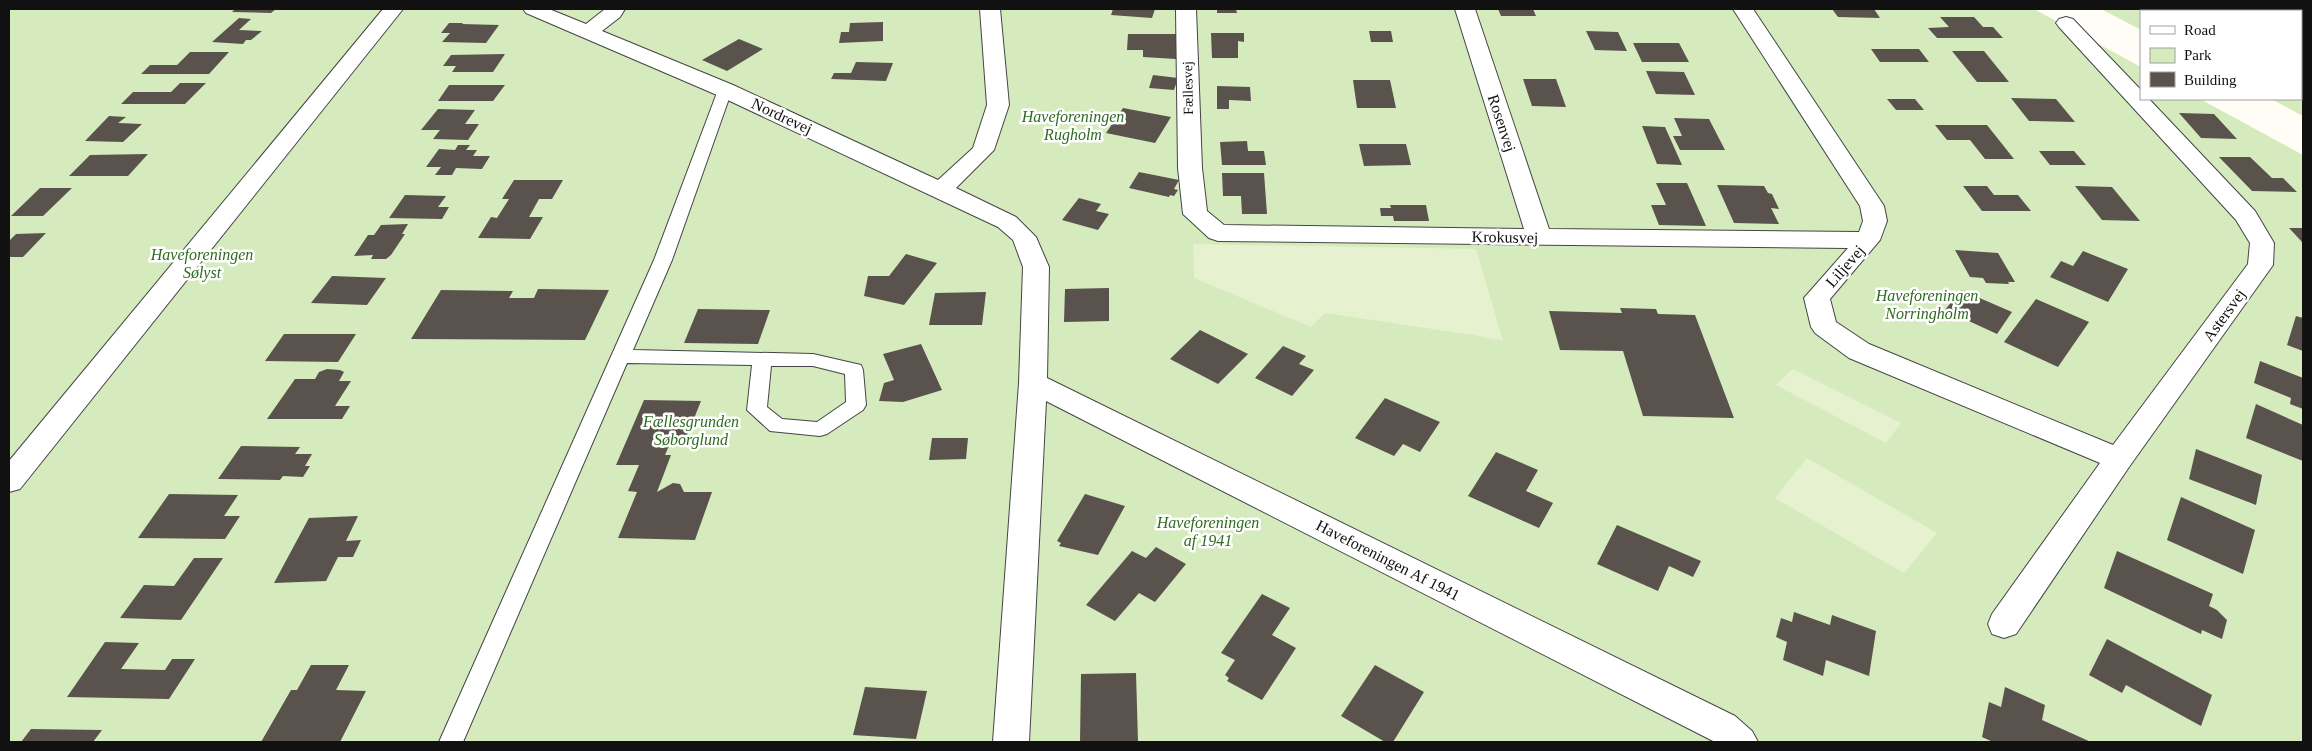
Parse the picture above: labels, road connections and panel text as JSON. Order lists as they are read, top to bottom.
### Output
{
  "streets": {
    "street": [
      "Fællesvej",
      "Nordrevej",
      "Rosenvej",
      "Krokusvej",
      "Liljevej",
      "Astersvej",
      "Haveforeningen Af 1941"
    ]
  },
  "crossings": [
    ["Fællesvej", "Krokusvej"],
    ["Nordrevej", "Haveforeningen Af 1941"],
    ["Rosenvej", "Krokusvej"],
    ["Krokusvej", "Liljevej"],
    ["Liljevej", "Astersvej"]
  ],
  "parks": [
    "Haveforeningen Rugholm",
    "Haveforeningen Sølyst",
    "Haveforeningen Norringholm",
    "Fællesgrunden Søborglund",
    "Haveforeningen af 1941"
  ],
  "legend": ["Road", "Park", "Building"]
}
